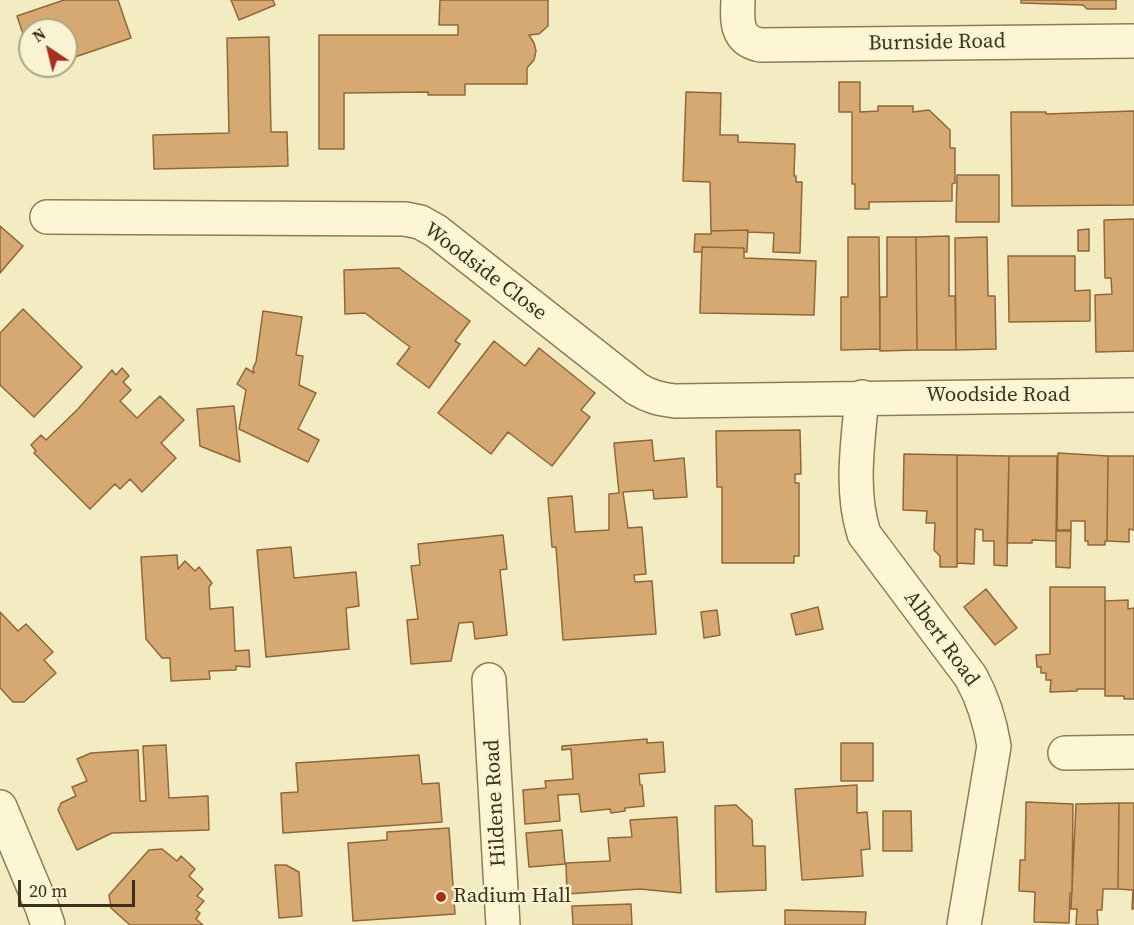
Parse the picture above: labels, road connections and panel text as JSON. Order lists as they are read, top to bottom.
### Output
{
  "streets": {
    "street": [
      "Burnside Road",
      "Woodside Close",
      "Woodside Road",
      "Albert Road",
      "Hildene Road"
    ]
  },
  "crossings": [
    ["Woodside Close", "Woodside Road"],
    ["Woodside Close", "Albert Road"],
    ["Woodside Road", "Albert Road"]
  ],
  "places": ["Radium Hall"],
  "scale_bar": "20 m",
  "north": "top left"
}
